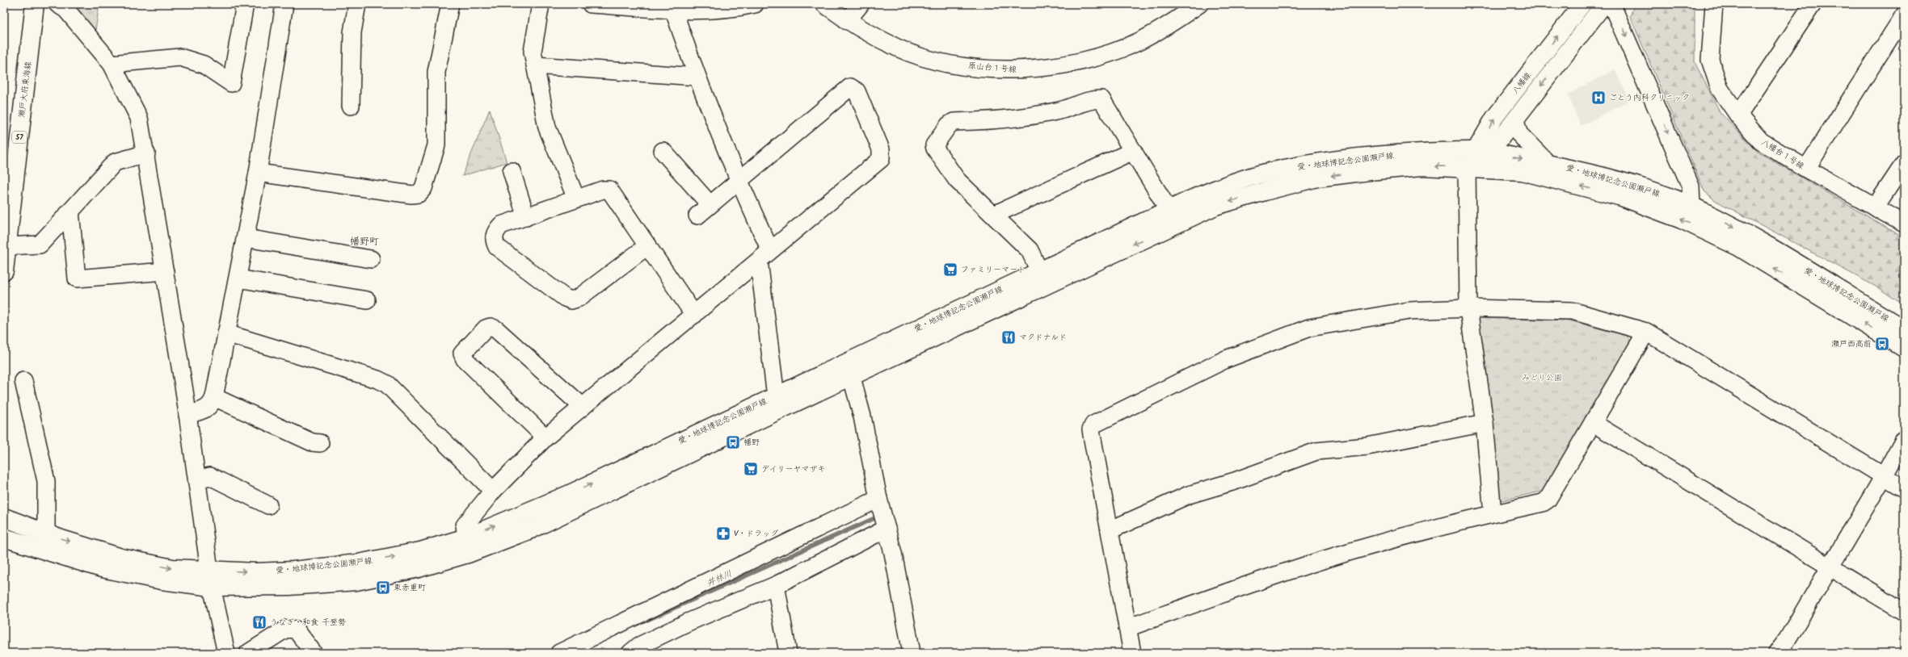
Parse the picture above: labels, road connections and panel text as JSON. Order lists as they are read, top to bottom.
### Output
{
  "streets": {
    "main road": ["瀬戸大府東海線", "57", "愛・地球博記念公園瀬戸線"],
    "street": ["原山台１号線", "八幡線", "八幡台１号線"]
  },
  "crossings": [
    ["八幡線", "愛・地球博記念公園瀬戸線"]
  ],
  "districts": ["幡野町"],
  "water": ["井林川"],
  "parks": ["みどり公園"],
  "places": {
    "hospital": ["ごとう内科クリニック"],
    "supermarket": ["ファミリーマート", "デイリーヤマザキ"],
    "restaurant": ["マクドナルド", "うなぎ・和食 千登勢"],
    "bus stop": ["瀬戸西高前", "幡野", "東赤重町"],
    "pharmacy": ["V・ドラッグ"]
  }
}
